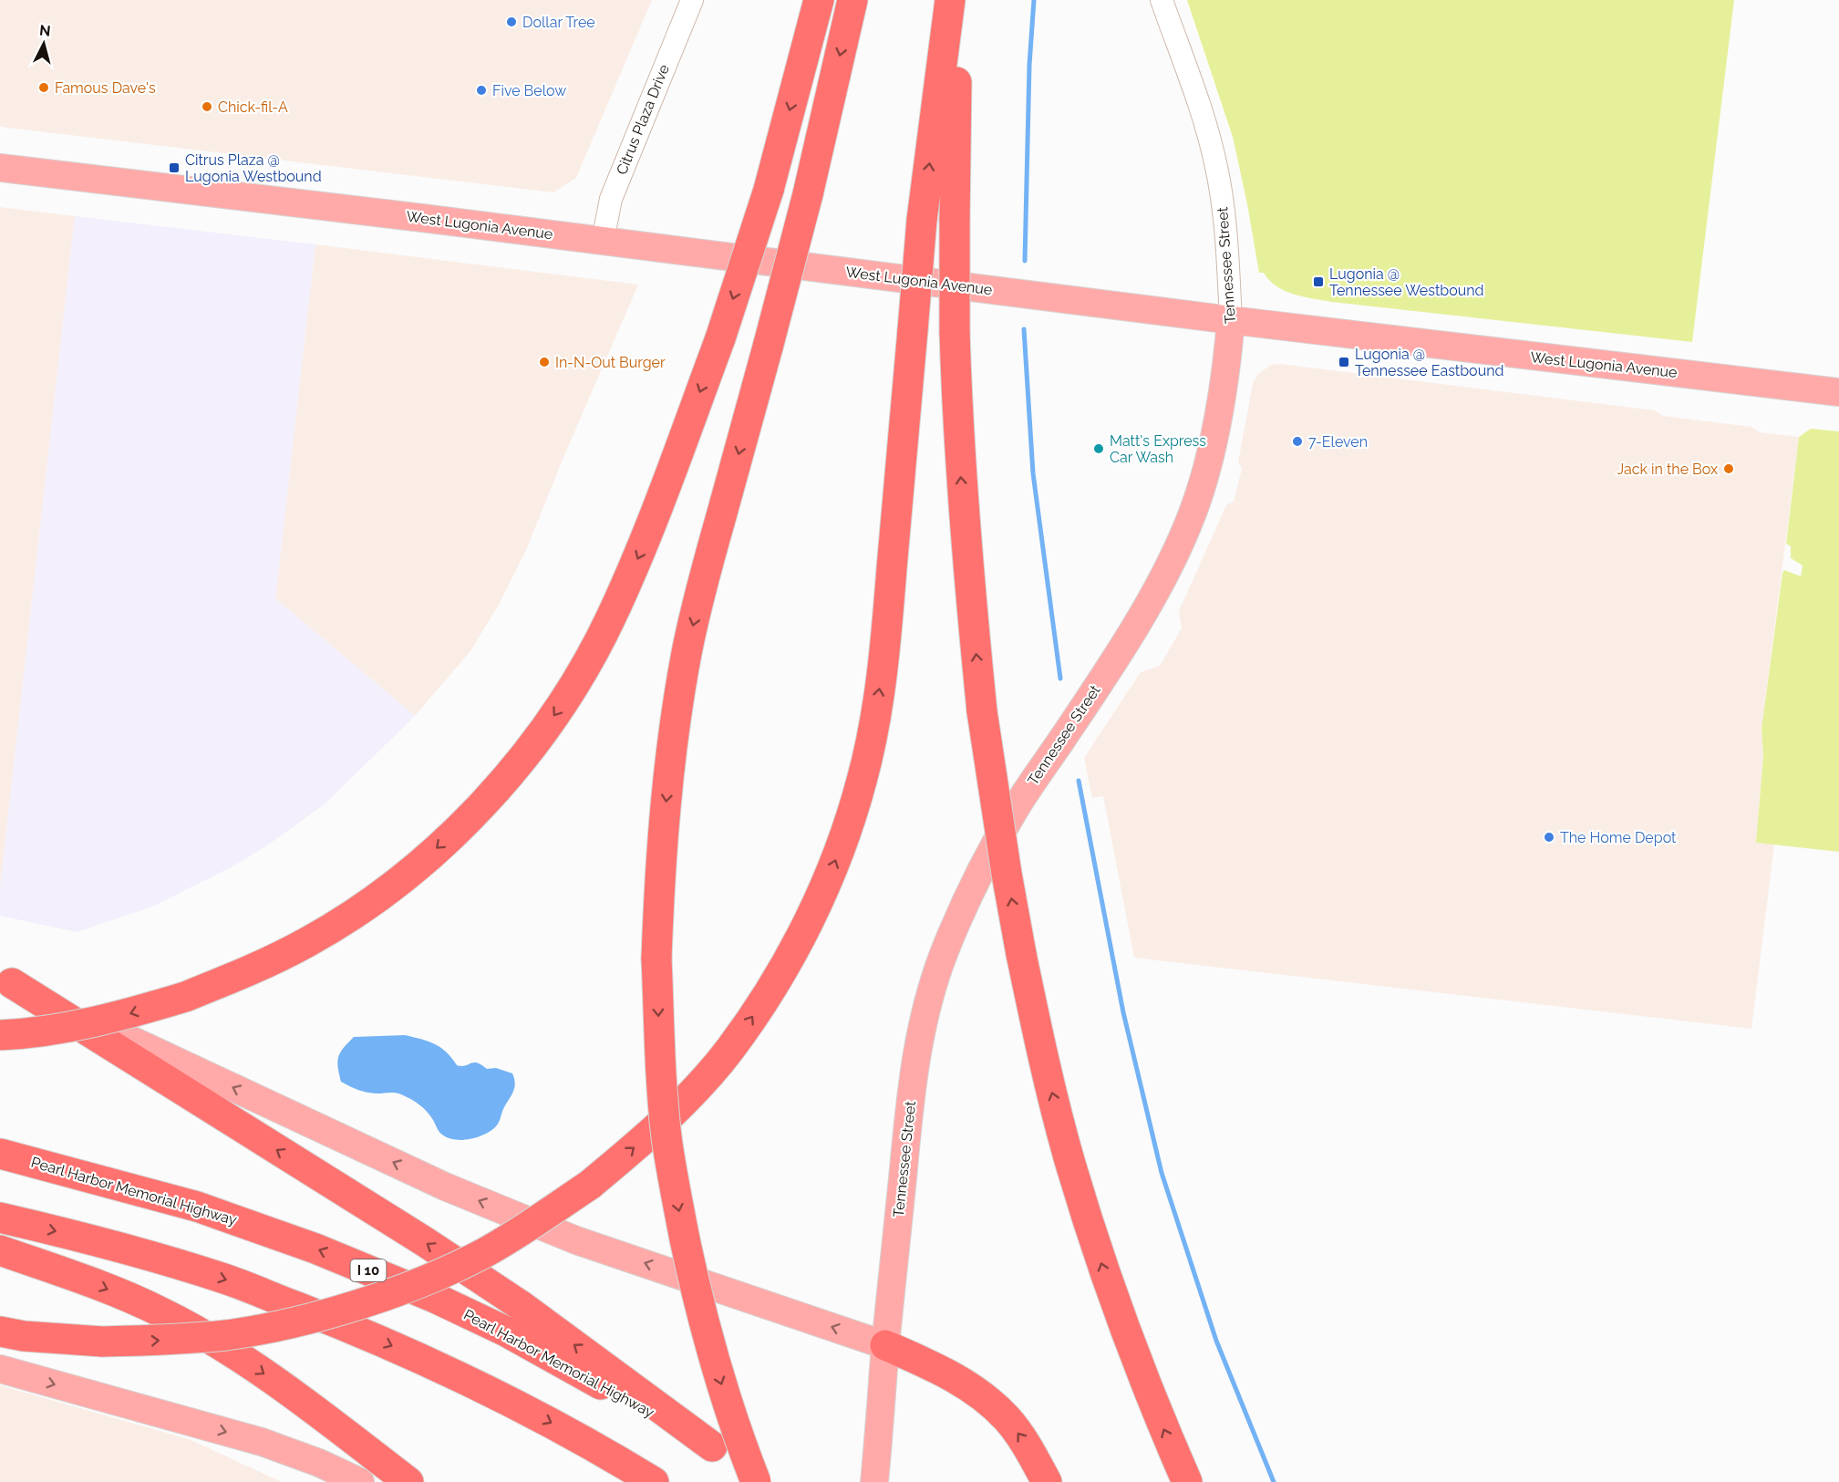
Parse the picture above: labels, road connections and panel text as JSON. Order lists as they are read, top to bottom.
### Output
{
  "streets": {
    "highway": ["Pearl Harbor Memorial Highway", "I 10"],
    "main road": ["West Lugonia Avenue", "Tennessee Street"],
    "street": ["Citrus Plaza Drive"]
  },
  "crossings": [
    ["Citrus Plaza Drive", "West Lugonia Avenue"],
    ["West Lugonia Avenue", "Tennessee Street"]
  ],
  "places": {
    "other": [
      "Dollar Tree",
      "Famous Dave's",
      "Five Below",
      "Chick-fil-A",
      "In-N-Out Burger",
      "7-Eleven",
      "Matt's Express Car Wash",
      "Jack in the Box",
      "The Home Depot"
    ],
    "transit": ["Citrus Plaza @ Lugonia Westbound", "Lugonia @ Tennessee Westbound", "Lugonia @ Tennessee Eastbound"]
  },
  "north": "top"
}
